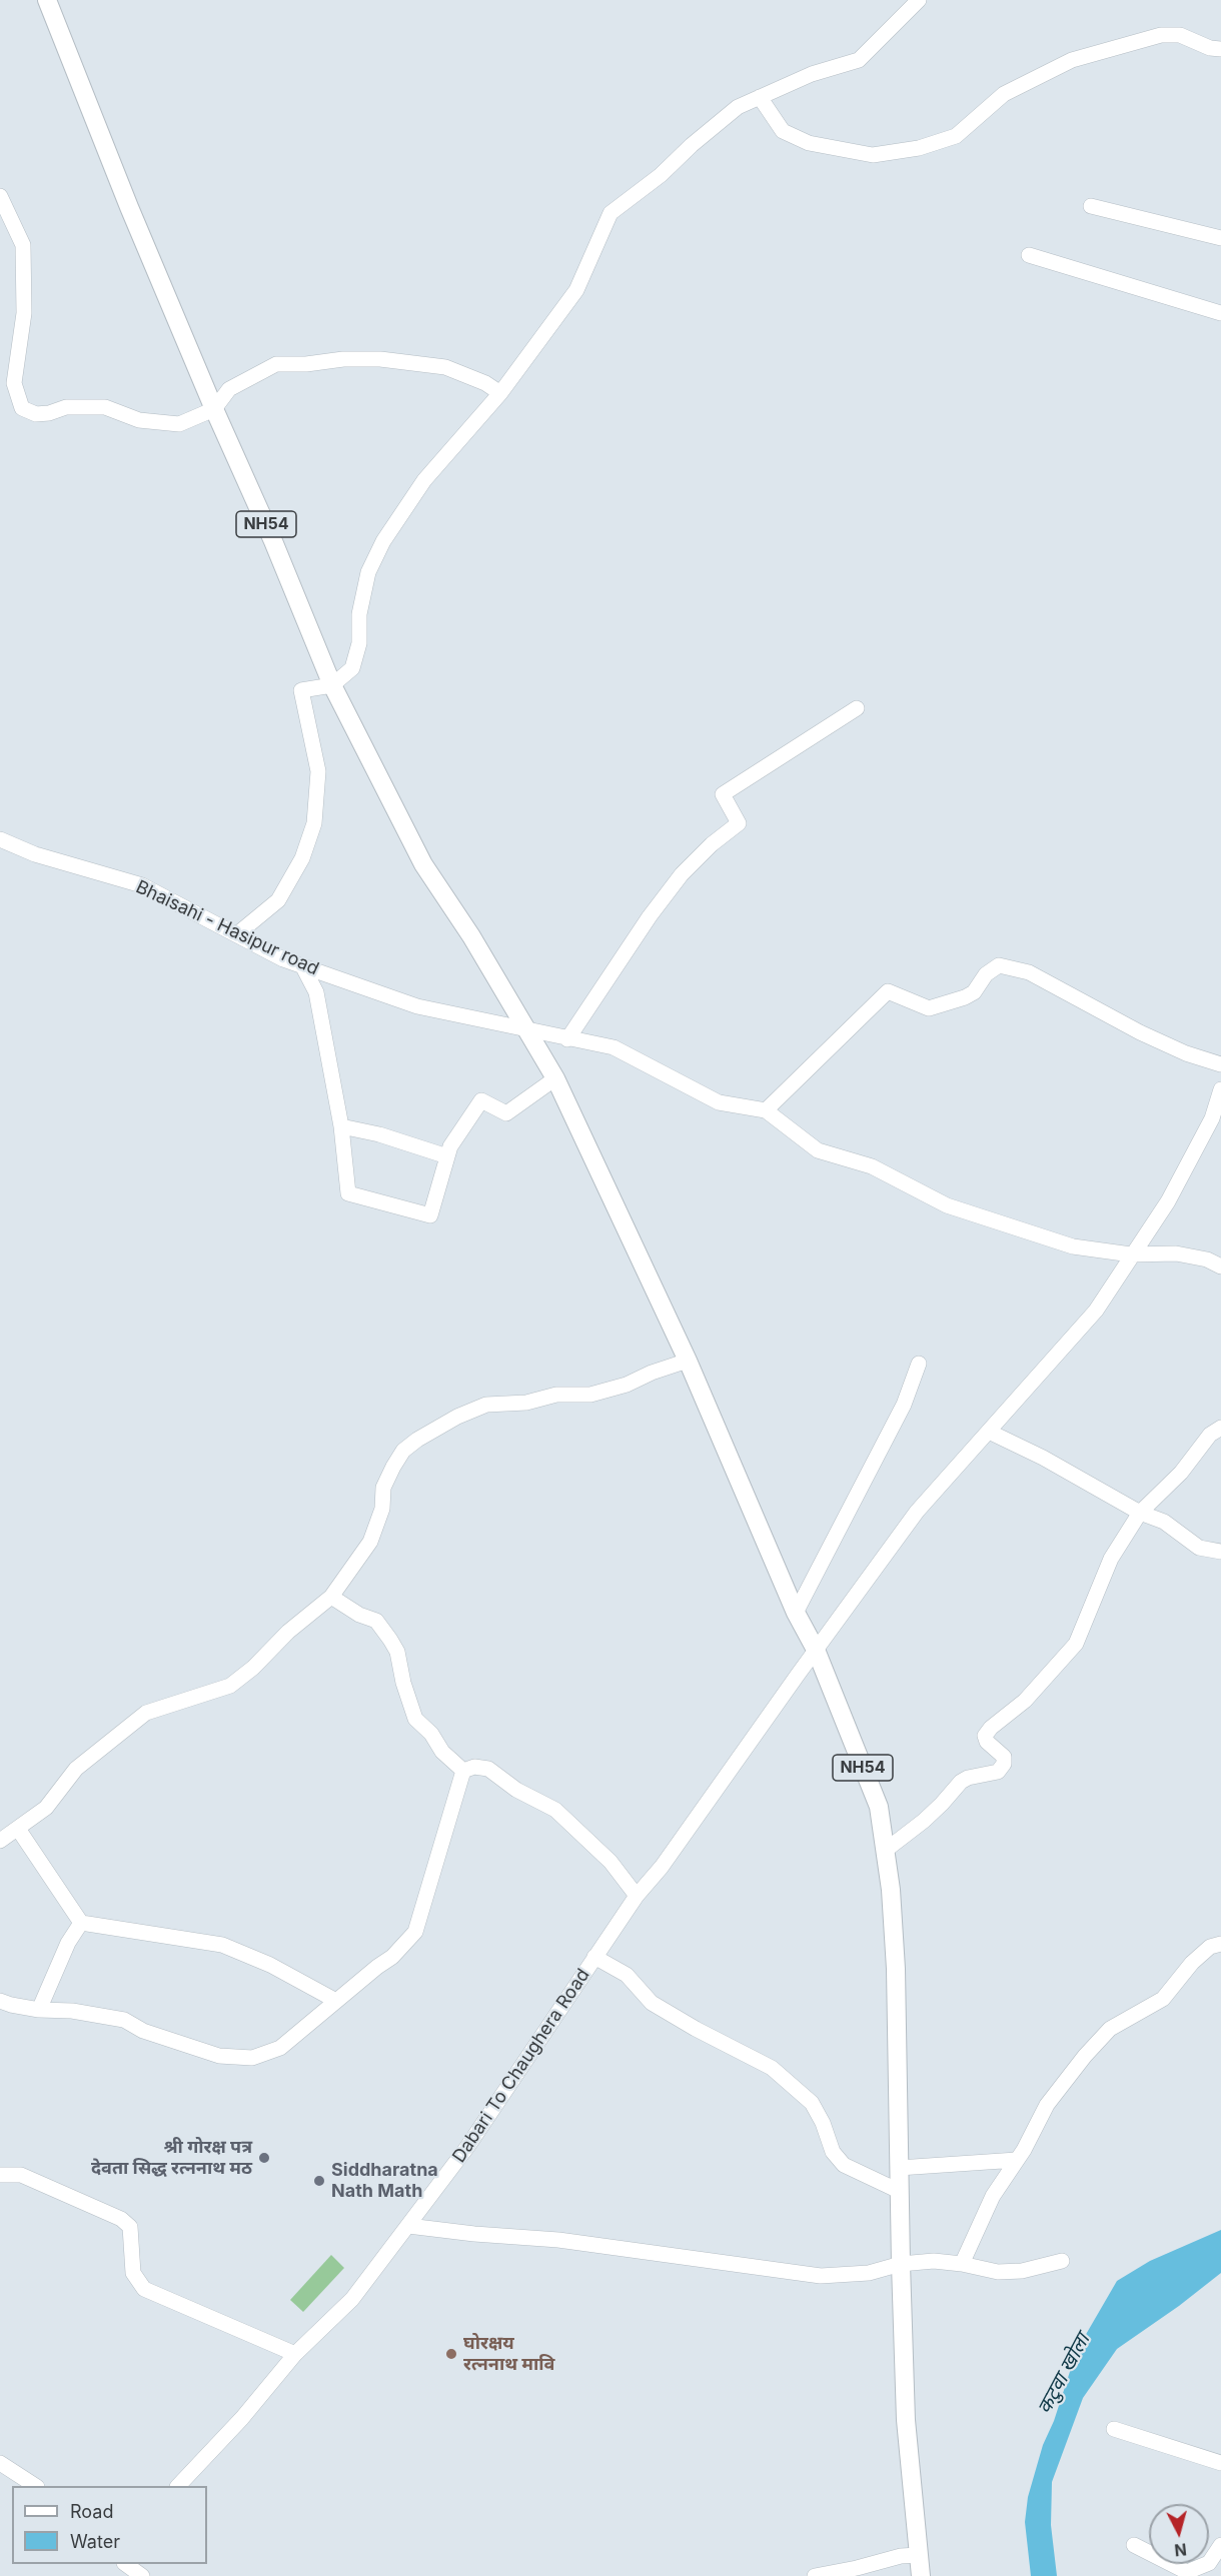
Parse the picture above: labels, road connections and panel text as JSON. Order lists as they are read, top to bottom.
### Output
{
  "streets": {
    "main road": ["NH54"],
    "street": ["Bhaisahi - Hasipur road", "Dabari To Chaughera Road"]
  },
  "crossings": [
    ["NH54", "Bhaisahi - Hasipur road"],
    ["NH54", "Dabari To Chaughera Road"]
  ],
  "water": ["कटुवा खोला"],
  "places": ["श्री गोरक्ष पत्र देवता सिद्ध रत्ननाथ मठ", "Siddharatna Nath Math", "घोरक्षय रत्ननाथ मावि"],
  "legend": ["Road", "Water"],
  "north": "bottom"
}
